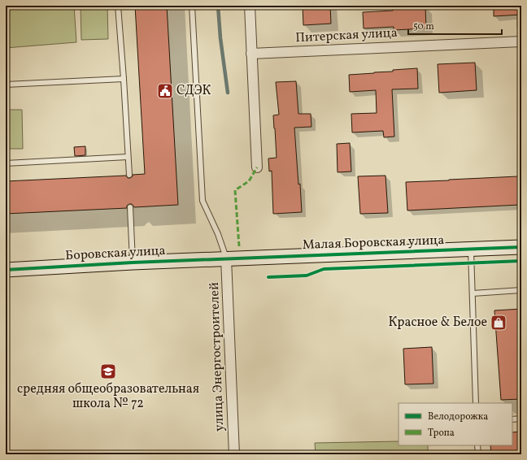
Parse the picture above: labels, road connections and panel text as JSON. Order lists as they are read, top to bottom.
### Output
{
  "streets": {
    "street": [
      "Питерская улица",
      "Малая Боровская улица",
      "Боровская улица",
      "улица Энергостроителей"
    ]
  },
  "crossings": [
    ["Малая Боровская улица", "Боровская улица"],
    ["Малая Боровская улица", "улица Энергостроителей"],
    ["Боровская улица", "улица Энергостроителей"]
  ],
  "places": {
    "public building": ["СДЭК"],
    "shop": ["Красное & Белое"],
    "school or university": ["средняя общеобразовательная школа № 72"]
  },
  "legend": ["Велодорожка", "Тропа"],
  "scale_bar": "50 m"
}
